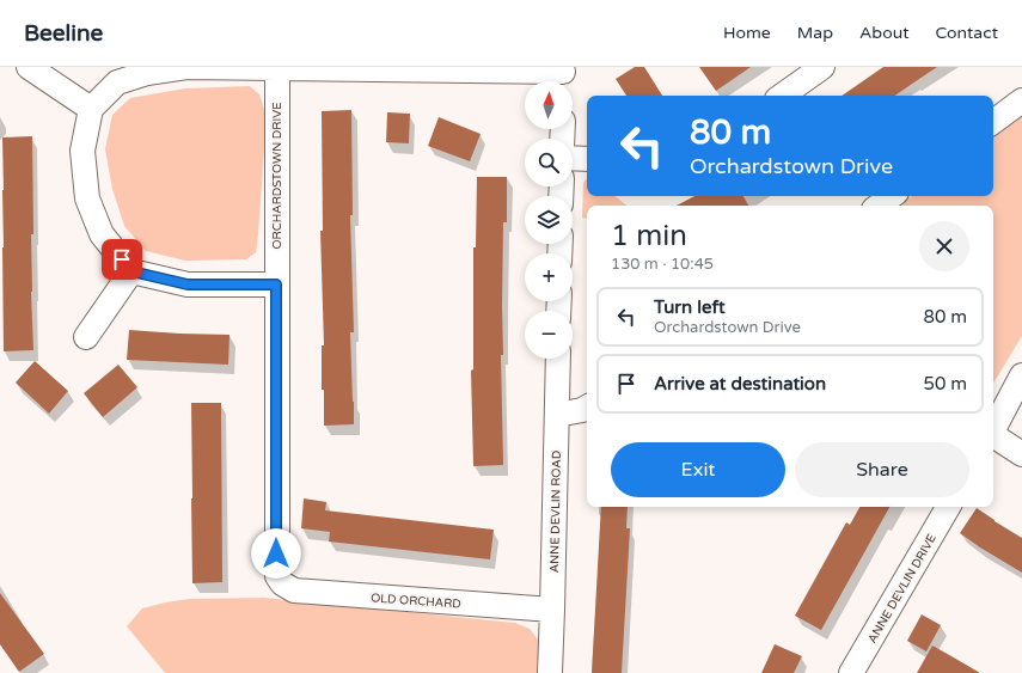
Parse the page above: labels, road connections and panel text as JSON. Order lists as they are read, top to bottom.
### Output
{
  "streets": {
    "street": [
      "ORCHARDSTOWN DRIVE",
      "ANNE DEVLIN ROAD",
      "ANNE DEVLIN DRIVE",
      "OLD ORCHARD"
    ]
  },
  "crossings": [
    ["ORCHARDSTOWN DRIVE", "OLD ORCHARD"],
    ["ANNE DEVLIN ROAD", "OLD ORCHARD"]
  ],
  "north": "top",
  "page": {
    "header": "Beeline",
    "nav": [
      "Home",
      "Map",
      "About",
      "Contact"
    ],
    "map_buttons": ["+", "−"],
    "turn": ["80 m", "Orchardstown Drive"],
    "heading": ["1 min", "130 m · 10:45"],
    "list": [
      {
        "name": "Turn left",
        "note": "Orchardstown Drive",
        "value": "80 m"
      },
      {
        "name": "Arrive at destination",
        "value": "50 m"
      }
    ],
    "buttons": ["Exit", "Share"]
  }
}
